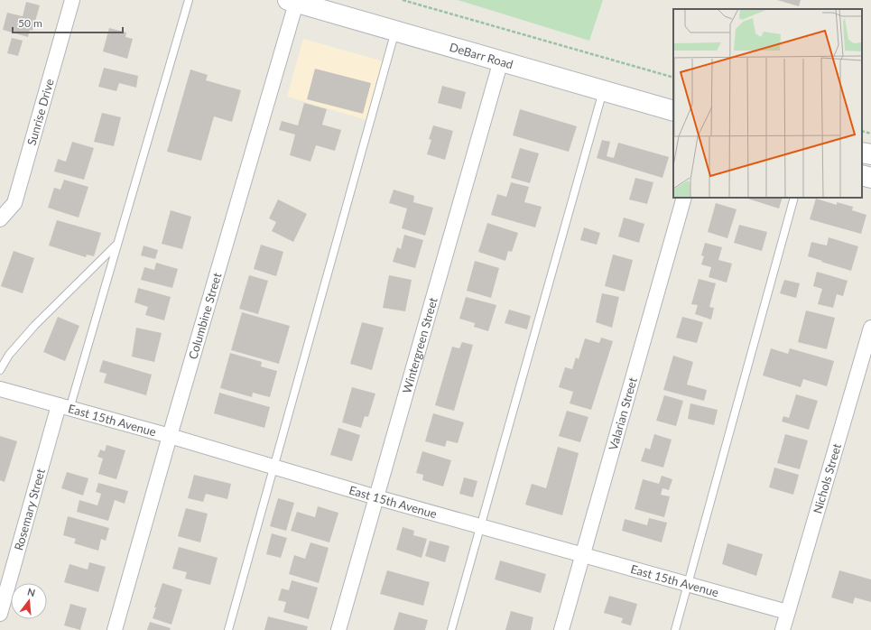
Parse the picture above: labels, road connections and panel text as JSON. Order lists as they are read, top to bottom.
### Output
{
  "streets": {
    "main road": ["DeBarr Road"],
    "street": [
      "Sunrise Drive",
      "Columbine Street",
      "Wintergreen Street",
      "Valarian Street",
      "East 15th Avenue",
      "Nichols Street",
      "Rosemary Street"
    ]
  },
  "crossings": [
    ["DeBarr Road", "Columbine Street"],
    ["DeBarr Road", "Wintergreen Street"],
    ["Columbine Street", "East 15th Avenue"],
    ["Wintergreen Street", "East 15th Avenue"],
    ["Valarian Street", "East 15th Avenue"],
    ["East 15th Avenue", "Nichols Street"],
    ["East 15th Avenue", "Rosemary Street"]
  ],
  "scale_bar": "50 m",
  "north": "top"
}
